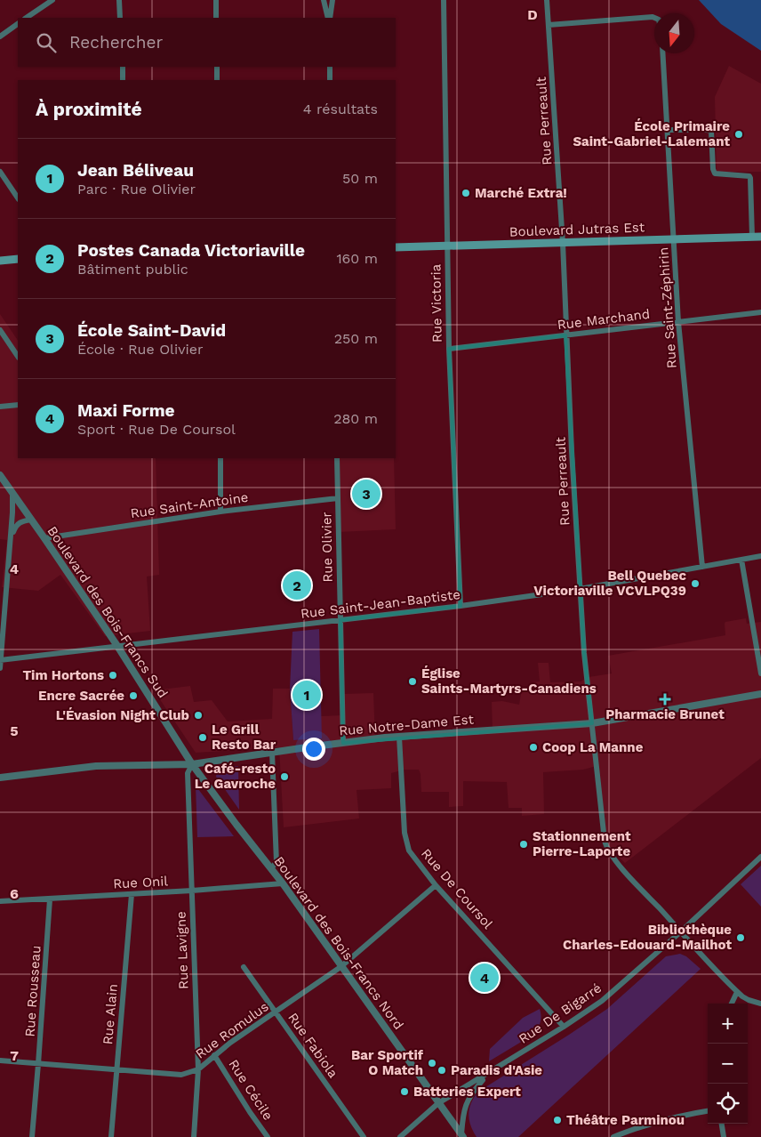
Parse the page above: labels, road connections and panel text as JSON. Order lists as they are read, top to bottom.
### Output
{
  "streets": {
    "main road": ["Boulevard Jutras Est"],
    "street": [
      "Rue Perreault",
      "Rue Victoria",
      "Rue Saint-Zéphirin",
      "Rue Marchand",
      "Rue Saint-Antoine",
      "Rue Olivier",
      "Rue Saint-Jean-Baptiste",
      "Boulevard des Bois-Francs Sud",
      "Rue Notre-Dame Est",
      "Rue Onil",
      "Rue De Coursol",
      "Boulevard des Bois-Francs Nord",
      "Rue Lavigne",
      "Rue Rousseau",
      "Rue De Bigarré",
      "Rue Alain",
      "Rue Romulus",
      "Rue Fabiola",
      "Rue Cécile"
    ]
  },
  "crossings": [
    ["Rue Perreault", "Boulevard Jutras Est"],
    ["Rue Perreault", "Rue Marchand"],
    ["Rue Perreault", "Rue Saint-Jean-Baptiste"],
    ["Rue Perreault", "Rue Notre-Dame Est"],
    ["Rue Perreault", "Rue De Bigarré"],
    ["Boulevard Jutras Est", "Rue Victoria"],
    ["Boulevard Jutras Est", "Rue Saint-Zéphirin"],
    ["Rue Victoria", "Rue Marchand"],
    ["Rue Victoria", "Rue Saint-Jean-Baptiste"],
    ["Rue Saint-Zéphirin", "Rue Marchand"],
    ["Rue Saint-Zéphirin", "Rue Saint-Jean-Baptiste"],
    ["Rue Saint-Antoine", "Rue Olivier"],
    ["Rue Saint-Antoine", "Boulevard des Bois-Francs Sud"],
    ["Rue Olivier", "Rue Saint-Jean-Baptiste"],
    ["Rue Olivier", "Rue Notre-Dame Est"],
    ["Rue Saint-Jean-Baptiste", "Boulevard des Bois-Francs Sud"],
    ["Boulevard des Bois-Francs Sud", "Rue Notre-Dame Est"],
    ["Boulevard des Bois-Francs Sud", "Boulevard des Bois-Francs Nord"],
    ["Boulevard des Bois-Francs Sud", "Rue Lavigne"],
    ["Rue Notre-Dame Est", "Rue De Coursol"],
    ["Rue Notre-Dame Est", "Boulevard des Bois-Francs Nord"],
    ["Rue Notre-Dame Est", "Rue Lavigne"],
    ["Rue Onil", "Boulevard des Bois-Francs Nord"],
    ["Rue Onil", "Rue Lavigne"],
    ["Rue Onil", "Rue Rousseau"],
    ["Rue Onil", "Rue Alain"],
    ["Rue De Coursol", "Rue De Bigarré"],
    ["Rue De Coursol", "Rue Romulus"],
    ["Boulevard des Bois-Francs Nord", "Rue Lavigne"],
    ["Boulevard des Bois-Francs Nord", "Rue De Bigarré"],
    ["Boulevard des Bois-Francs Nord", "Rue Romulus"],
    ["Rue Lavigne", "Rue Romulus"],
    ["Rue Rousseau", "Rue Romulus"],
    ["Rue Alain", "Rue Romulus"],
    ["Rue Romulus", "Rue Fabiola"],
    ["Rue Romulus", "Rue Cécile"]
  ],
  "places": {
    "other": [
      "École Primaire Saint-Gabriel-Lalemant",
      "Marché Extra!",
      "Bell Quebec Victoriaville VCVLPQ39",
      "Tim Hortons",
      "Église Saints-Martyrs-Canadiens",
      "Encre Sacrée",
      "L'Évasion Night Club",
      "Le Grill Resto Bar",
      "Coop La Manne",
      "Café-resto Le Gavroche",
      "Stationnement Pierre-Laporte",
      "Bibliothèque Charles-Edouard-Mailhot",
      "Bar Sportif O Match",
      "Paradis d'Asie",
      "Batteries Expert",
      "Théâtre Parminou"
    ],
    "health": ["Pharmacie Brunet"]
  },
  "north": "bottom",
  "page": {
    "search": "Rechercher",
    "heading": ["À proximité", "4 résultats"],
    "list": [
      {
        "mark": "1",
        "name": "Jean Béliveau",
        "note": "Parc · Rue Olivier",
        "value": "50 m"
      },
      {
        "mark": "2",
        "name": "Postes Canada Victoriaville",
        "note": "Bâtiment public",
        "value": "160 m"
      },
      {
        "mark": "3",
        "name": "École Saint-David",
        "note": "École · Rue Olivier",
        "value": "250 m"
      },
      {
        "mark": "4",
        "name": "Maxi Forme",
        "note": "Sport · Rue De Coursol",
        "value": "280 m"
      }
    ],
    "pins": [
      "3",
      "2",
      "1",
      "4"
    ],
    "map_buttons": ["+", "−"]
  },
  "grid": {
    "columns": ["D"],
    "rows": [
      "4",
      "5",
      "6",
      "7"
    ]
  }
}
